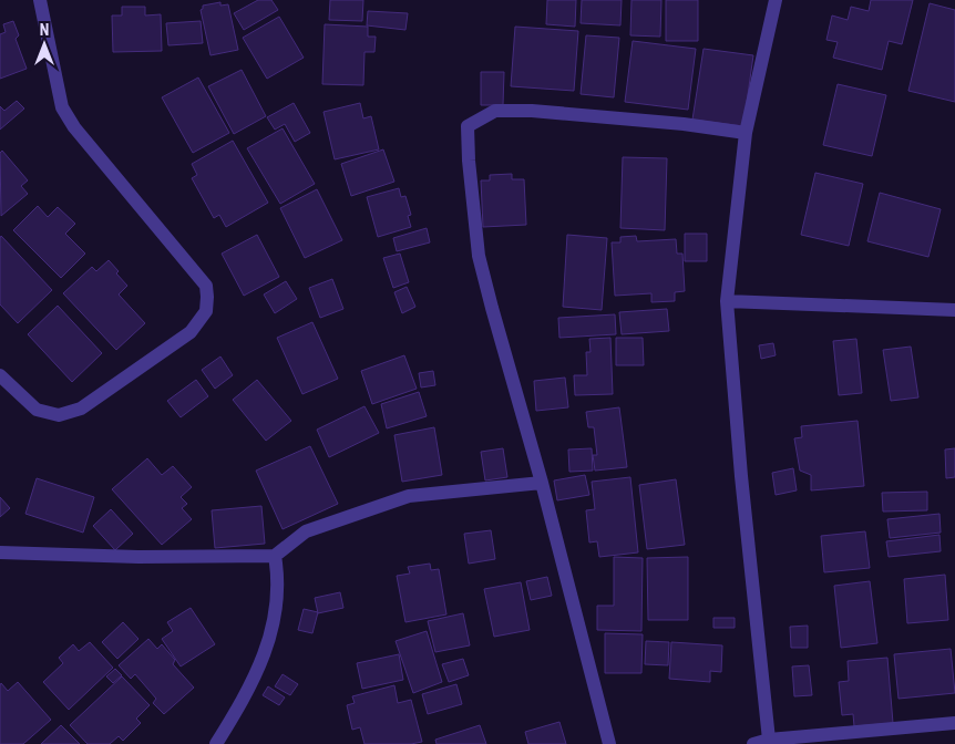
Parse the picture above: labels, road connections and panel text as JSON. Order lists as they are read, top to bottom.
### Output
{
  "north": "top"
}
